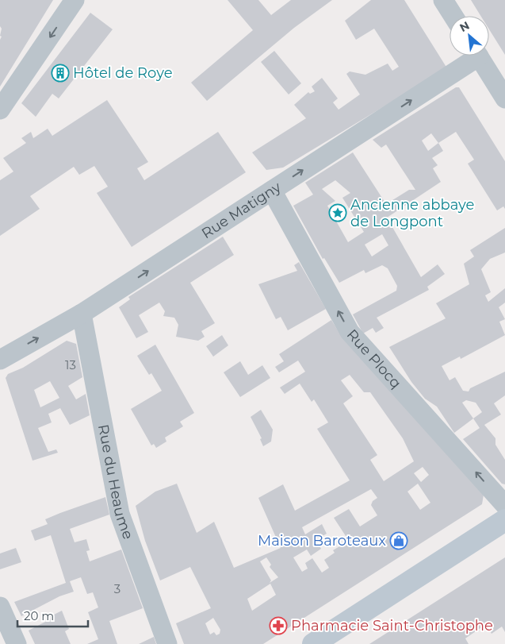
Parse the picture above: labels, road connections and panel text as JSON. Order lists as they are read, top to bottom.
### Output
{
  "streets": {
    "street": ["Rue Matigny", "Rue Plocq", "Rue du Heaume"]
  },
  "crossings": [
    ["Rue Matigny", "Rue Plocq"],
    ["Rue Matigny", "Rue du Heaume"]
  ],
  "one_way": ["Rue Matigny", "Rue Plocq"],
  "places": {
    "building": ["Hôtel de Roye"],
    "place": ["Ancienne abbaye de Longpont"],
    "shop": ["Maison Baroteaux"],
    "pharmacy": ["Pharmacie Saint-Christophe"]
  },
  "house_numbers": ["13", "3"],
  "scale_bar": "20 m",
  "north": "top left"
}
